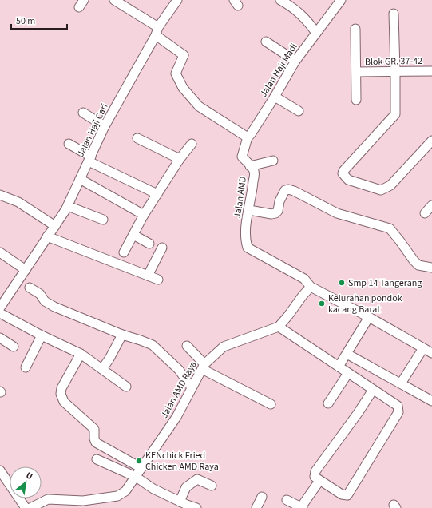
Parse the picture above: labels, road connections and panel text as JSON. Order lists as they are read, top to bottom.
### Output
{
  "streets": {
    "street": [
      "Blok GR. 37-42",
      "Jalan Haji Madi",
      "Jalan Haji Cari",
      "Jalan AMD",
      "Jalan AMD Raya"
    ]
  },
  "crossings": [
    ["Jalan Haji Madi", "Jalan AMD"],
    ["Jalan AMD", "Jalan AMD Raya"]
  ],
  "places": ["Smp 14 Tangerang", "Kelurahan pondok kacang Barat", "KENchick Fried Chicken AMD Raya"],
  "scale_bar": "50 m",
  "north": "top right"
}
